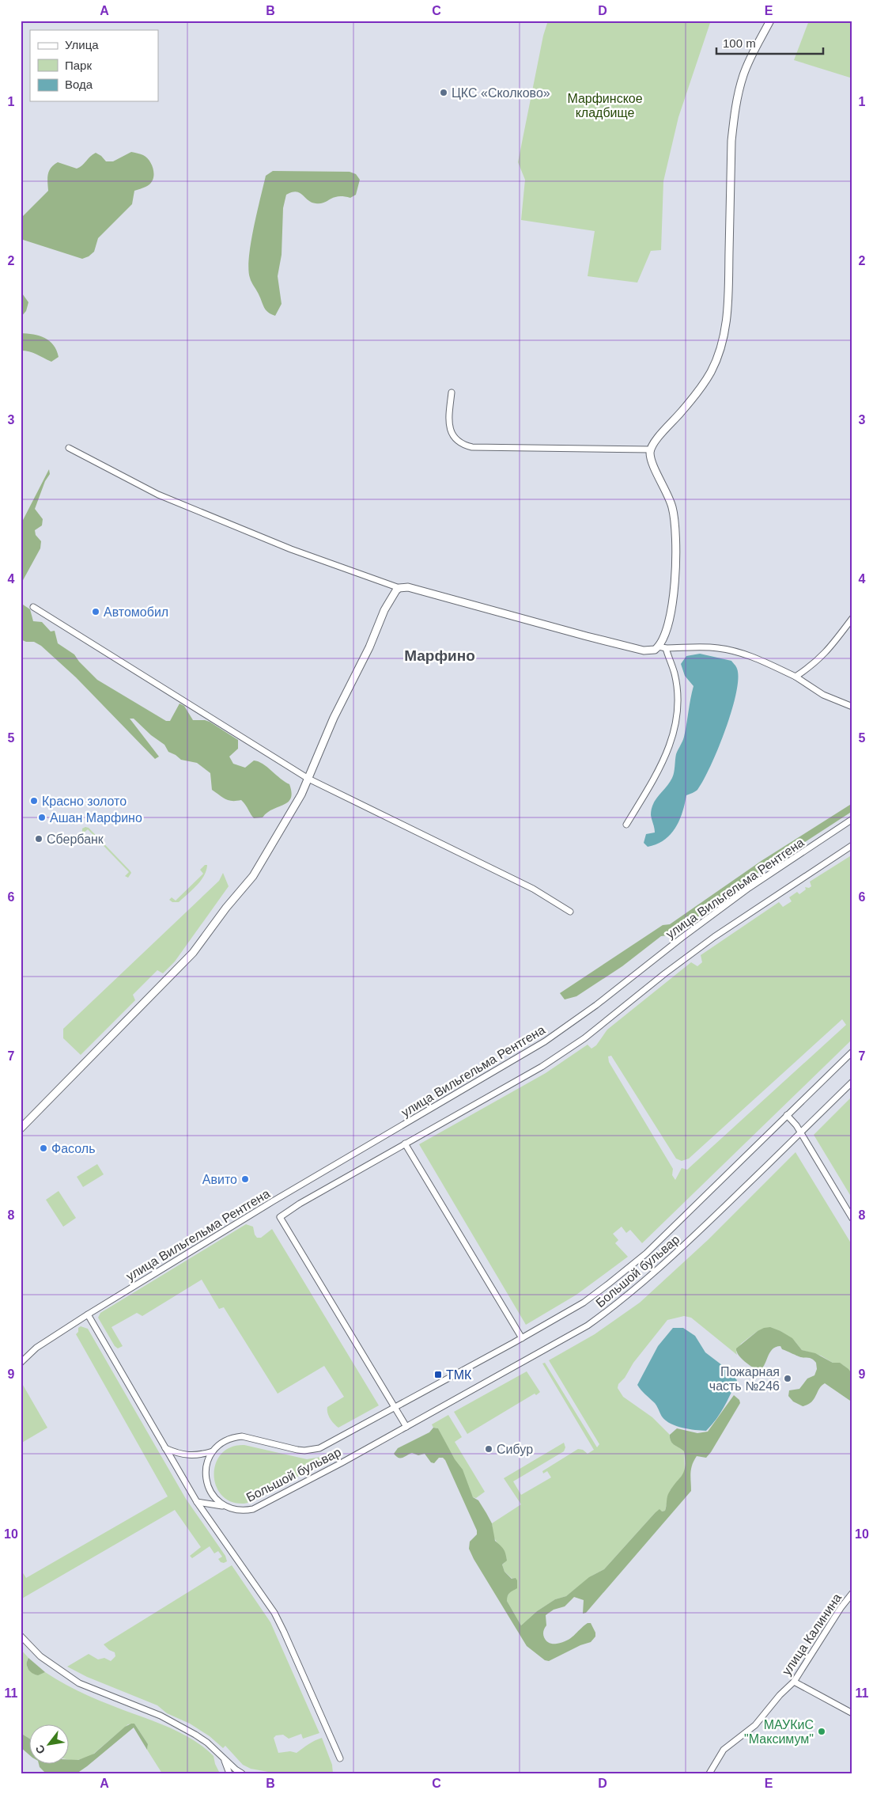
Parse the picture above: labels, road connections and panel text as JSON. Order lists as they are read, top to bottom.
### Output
{
  "streets": {
    "street": ["улица Вильгельма Рентгена", "Большой бульвар", "улица Калинина"]
  },
  "districts": ["Марфино"],
  "parks": ["Марфинское кладбище"],
  "places": {
    "other": [
      "ЦКС «Сколково»",
      "Автомобил",
      "Красно золото",
      "Ашан Марфино",
      "Сбербанк",
      "Фасоль",
      "Авито",
      "Пожарная часть №246",
      "Сибур",
      "МАУКиС \"Максимум\""
    ],
    "transit": ["ТМК"]
  },
  "legend": ["Улица", "Парк", "Вода"],
  "scale_bar": "100 m",
  "north": "bottom left",
  "grid": {
    "columns": [
      "A",
      "B",
      "C",
      "D",
      "E"
    ],
    "rows": [
      "1",
      "2",
      "3",
      "4",
      "5",
      "6",
      "7",
      "8",
      "9",
      "10",
      "11"
    ]
  }
}
